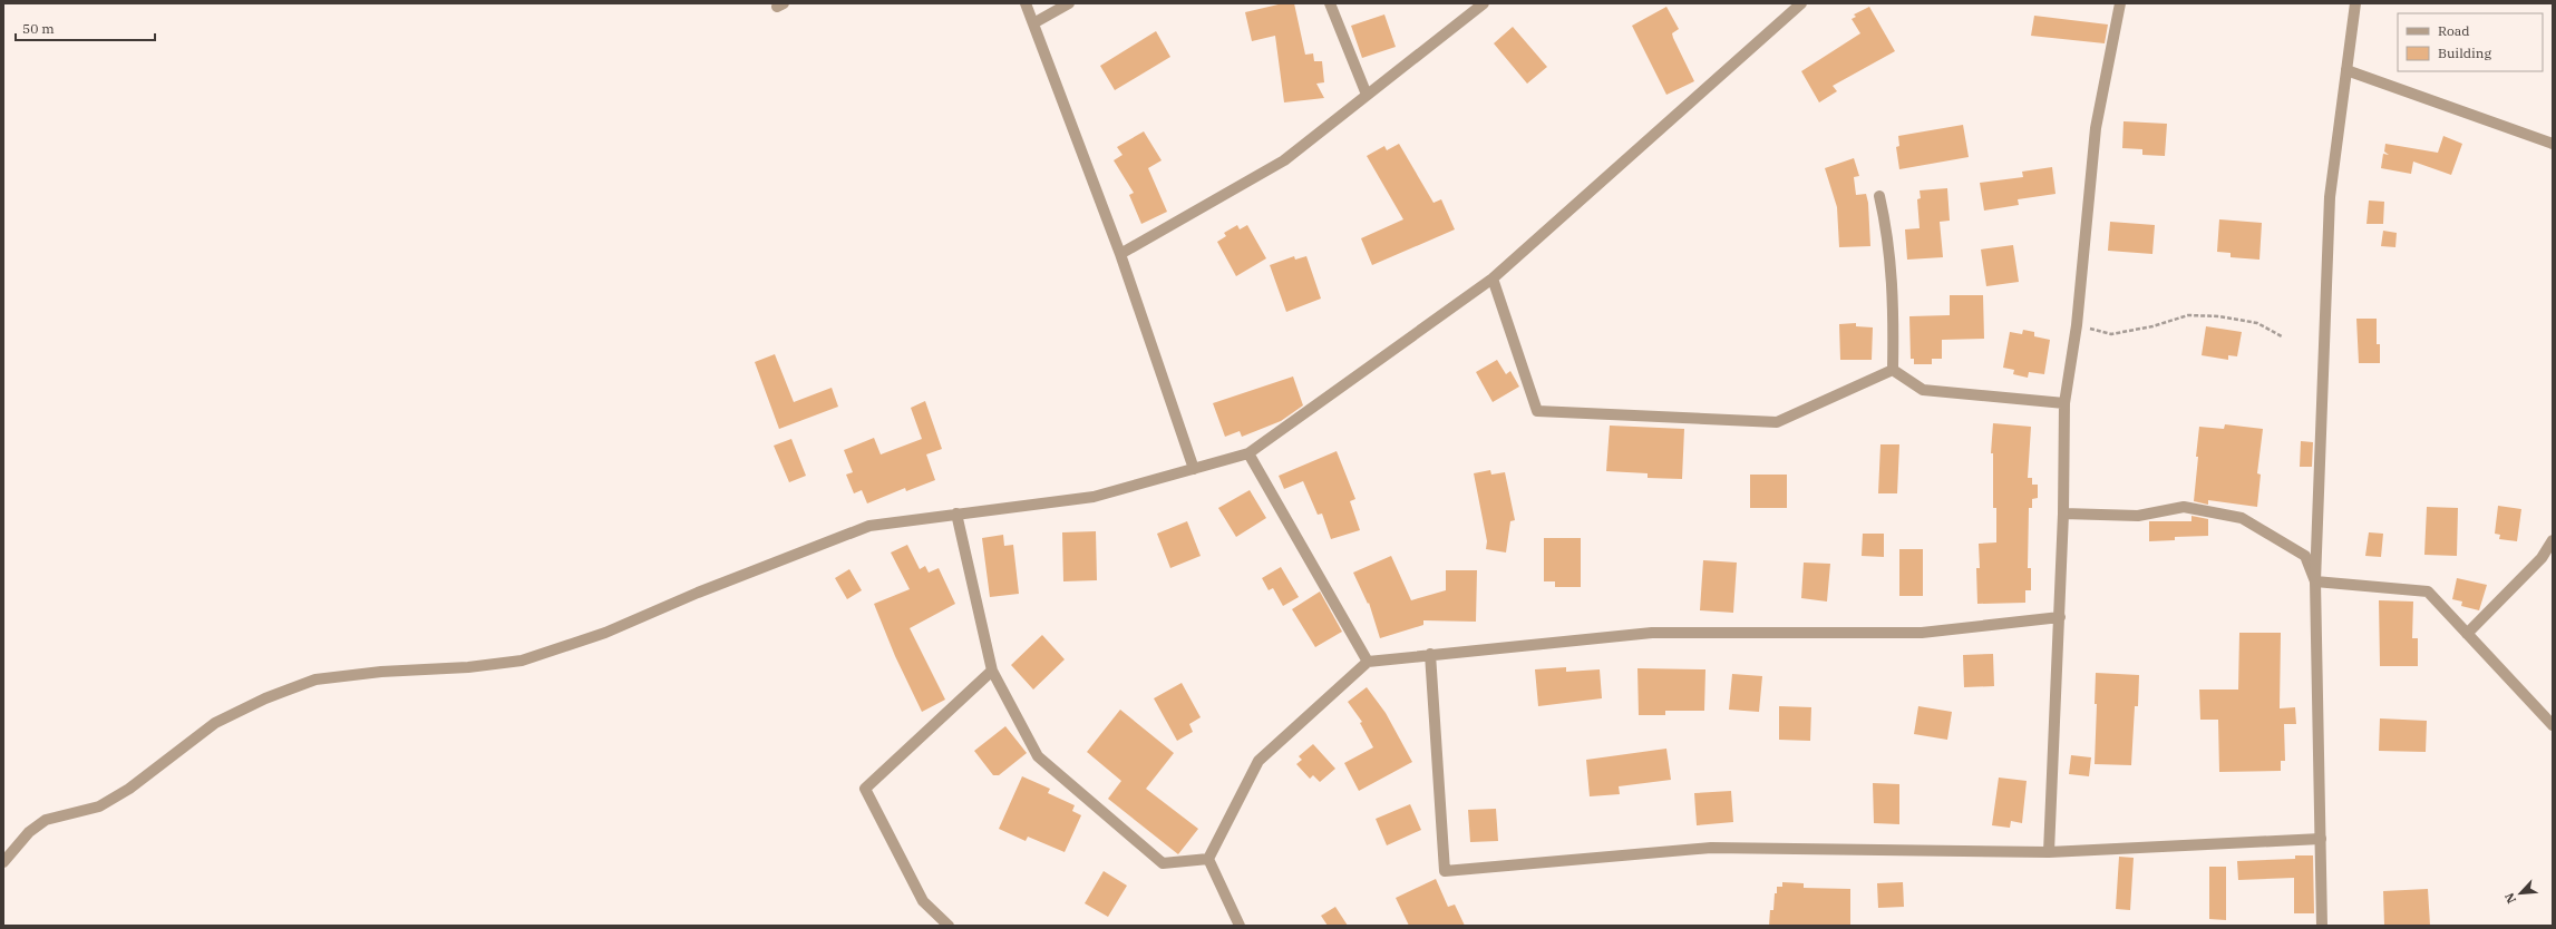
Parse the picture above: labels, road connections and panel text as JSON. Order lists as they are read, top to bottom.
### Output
{
  "legend": ["Road", "Building"],
  "scale_bar": "50 m",
  "north": "bottom left"
}
